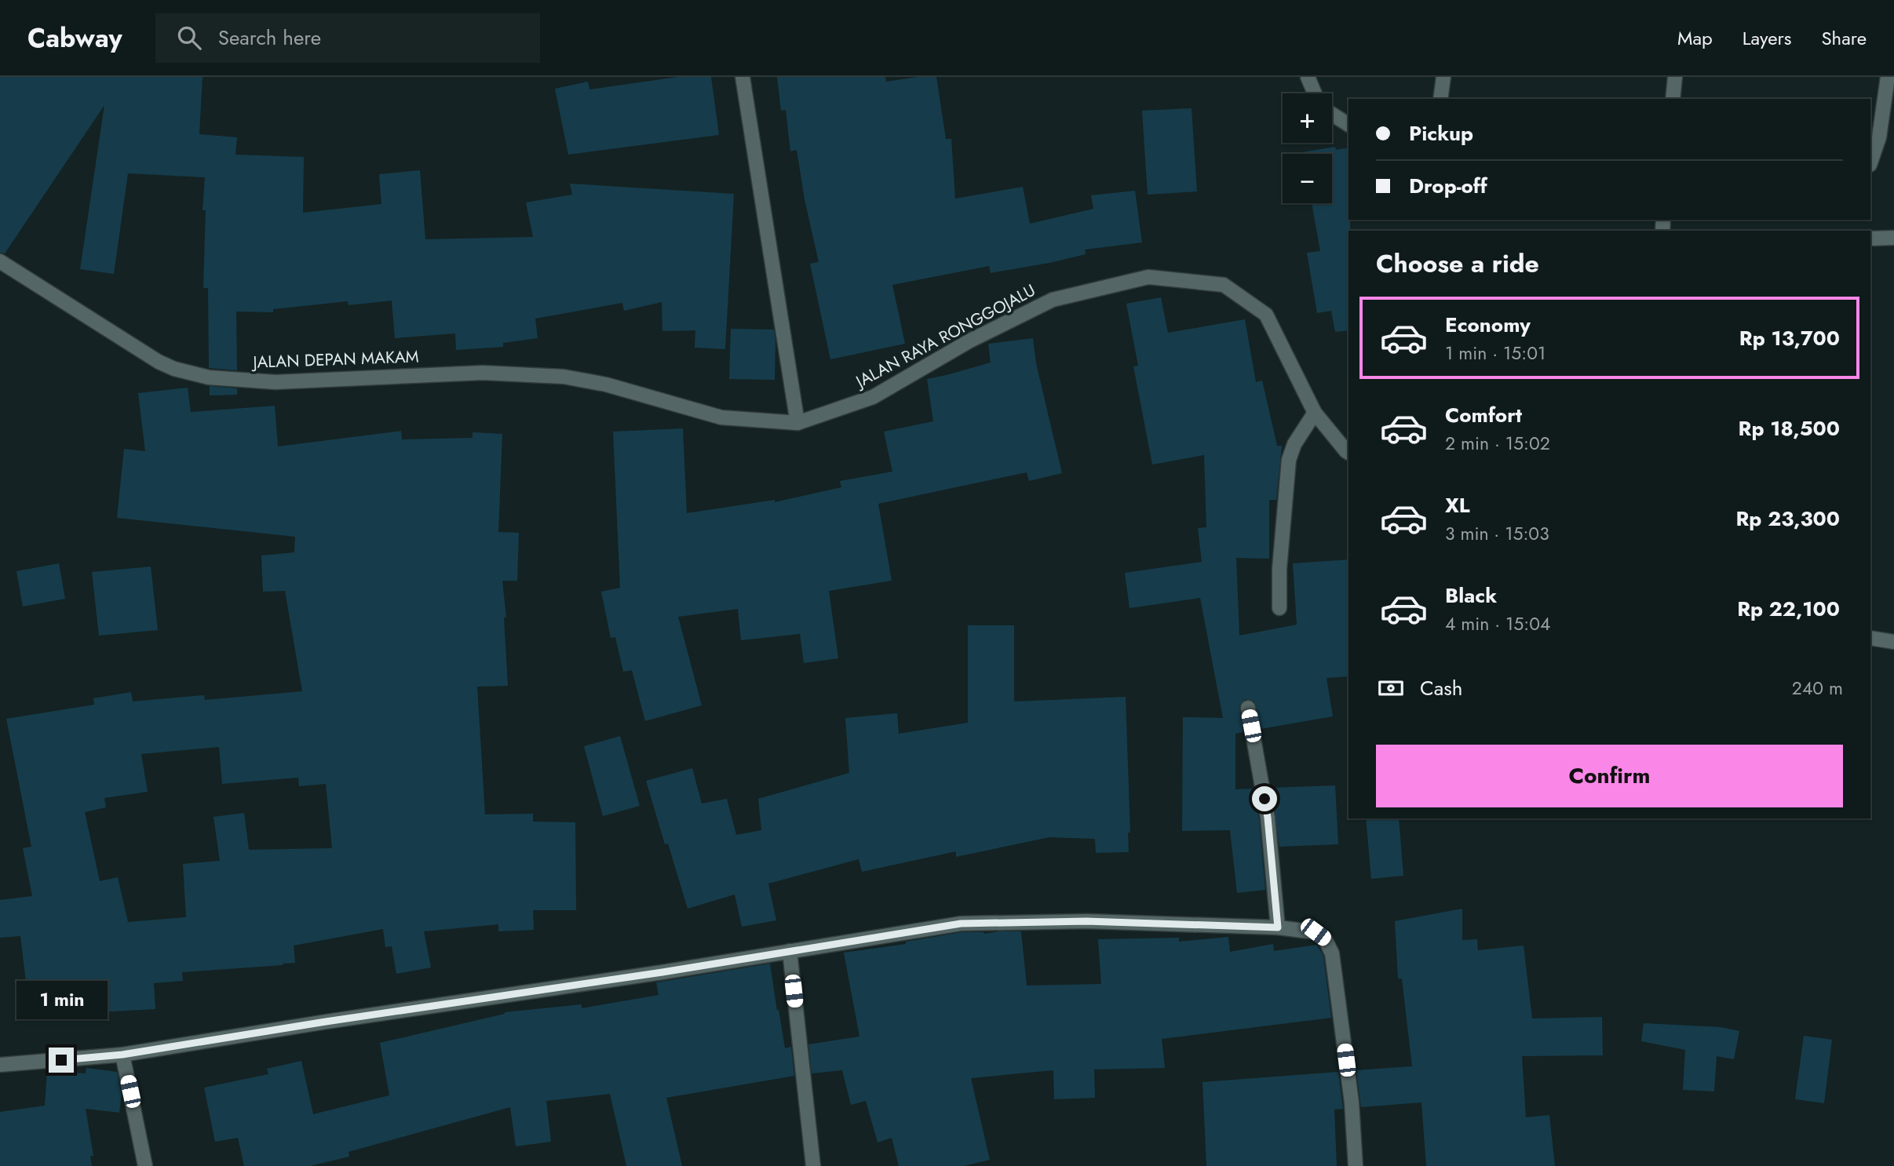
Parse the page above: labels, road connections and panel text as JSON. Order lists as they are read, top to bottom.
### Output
{
  "streets": {
    "street": ["JALAN RAYA RONGGOJALU", "JALAN DEPAN MAKAM"]
  },
  "crossings": [
    ["JALAN RAYA RONGGOJALU", "JALAN DEPAN MAKAM"]
  ],
  "page": {
    "header": "Cabway",
    "search": "Search here",
    "nav": ["Map", "Layers", "Share"],
    "map_buttons": ["+", "−"],
    "banner": ["Pickup", "Drop-off"],
    "heading": "Choose a ride",
    "list": [
      {
        "name": "Economy",
        "note": "1 min · 15:01",
        "value": "Rp 13,700"
      },
      {
        "name": "Comfort",
        "note": "2 min · 15:02",
        "value": "Rp 18,500"
      },
      {
        "name": "XL",
        "note": "3 min · 15:03",
        "value": "Rp 23,300"
      },
      {
        "name": "Black",
        "note": "4 min · 15:04",
        "value": "Rp 22,100"
      }
    ],
    "pay": ["Cash", "240 m"],
    "buttons": "Confirm",
    "bubble": "1 min"
  }
}
